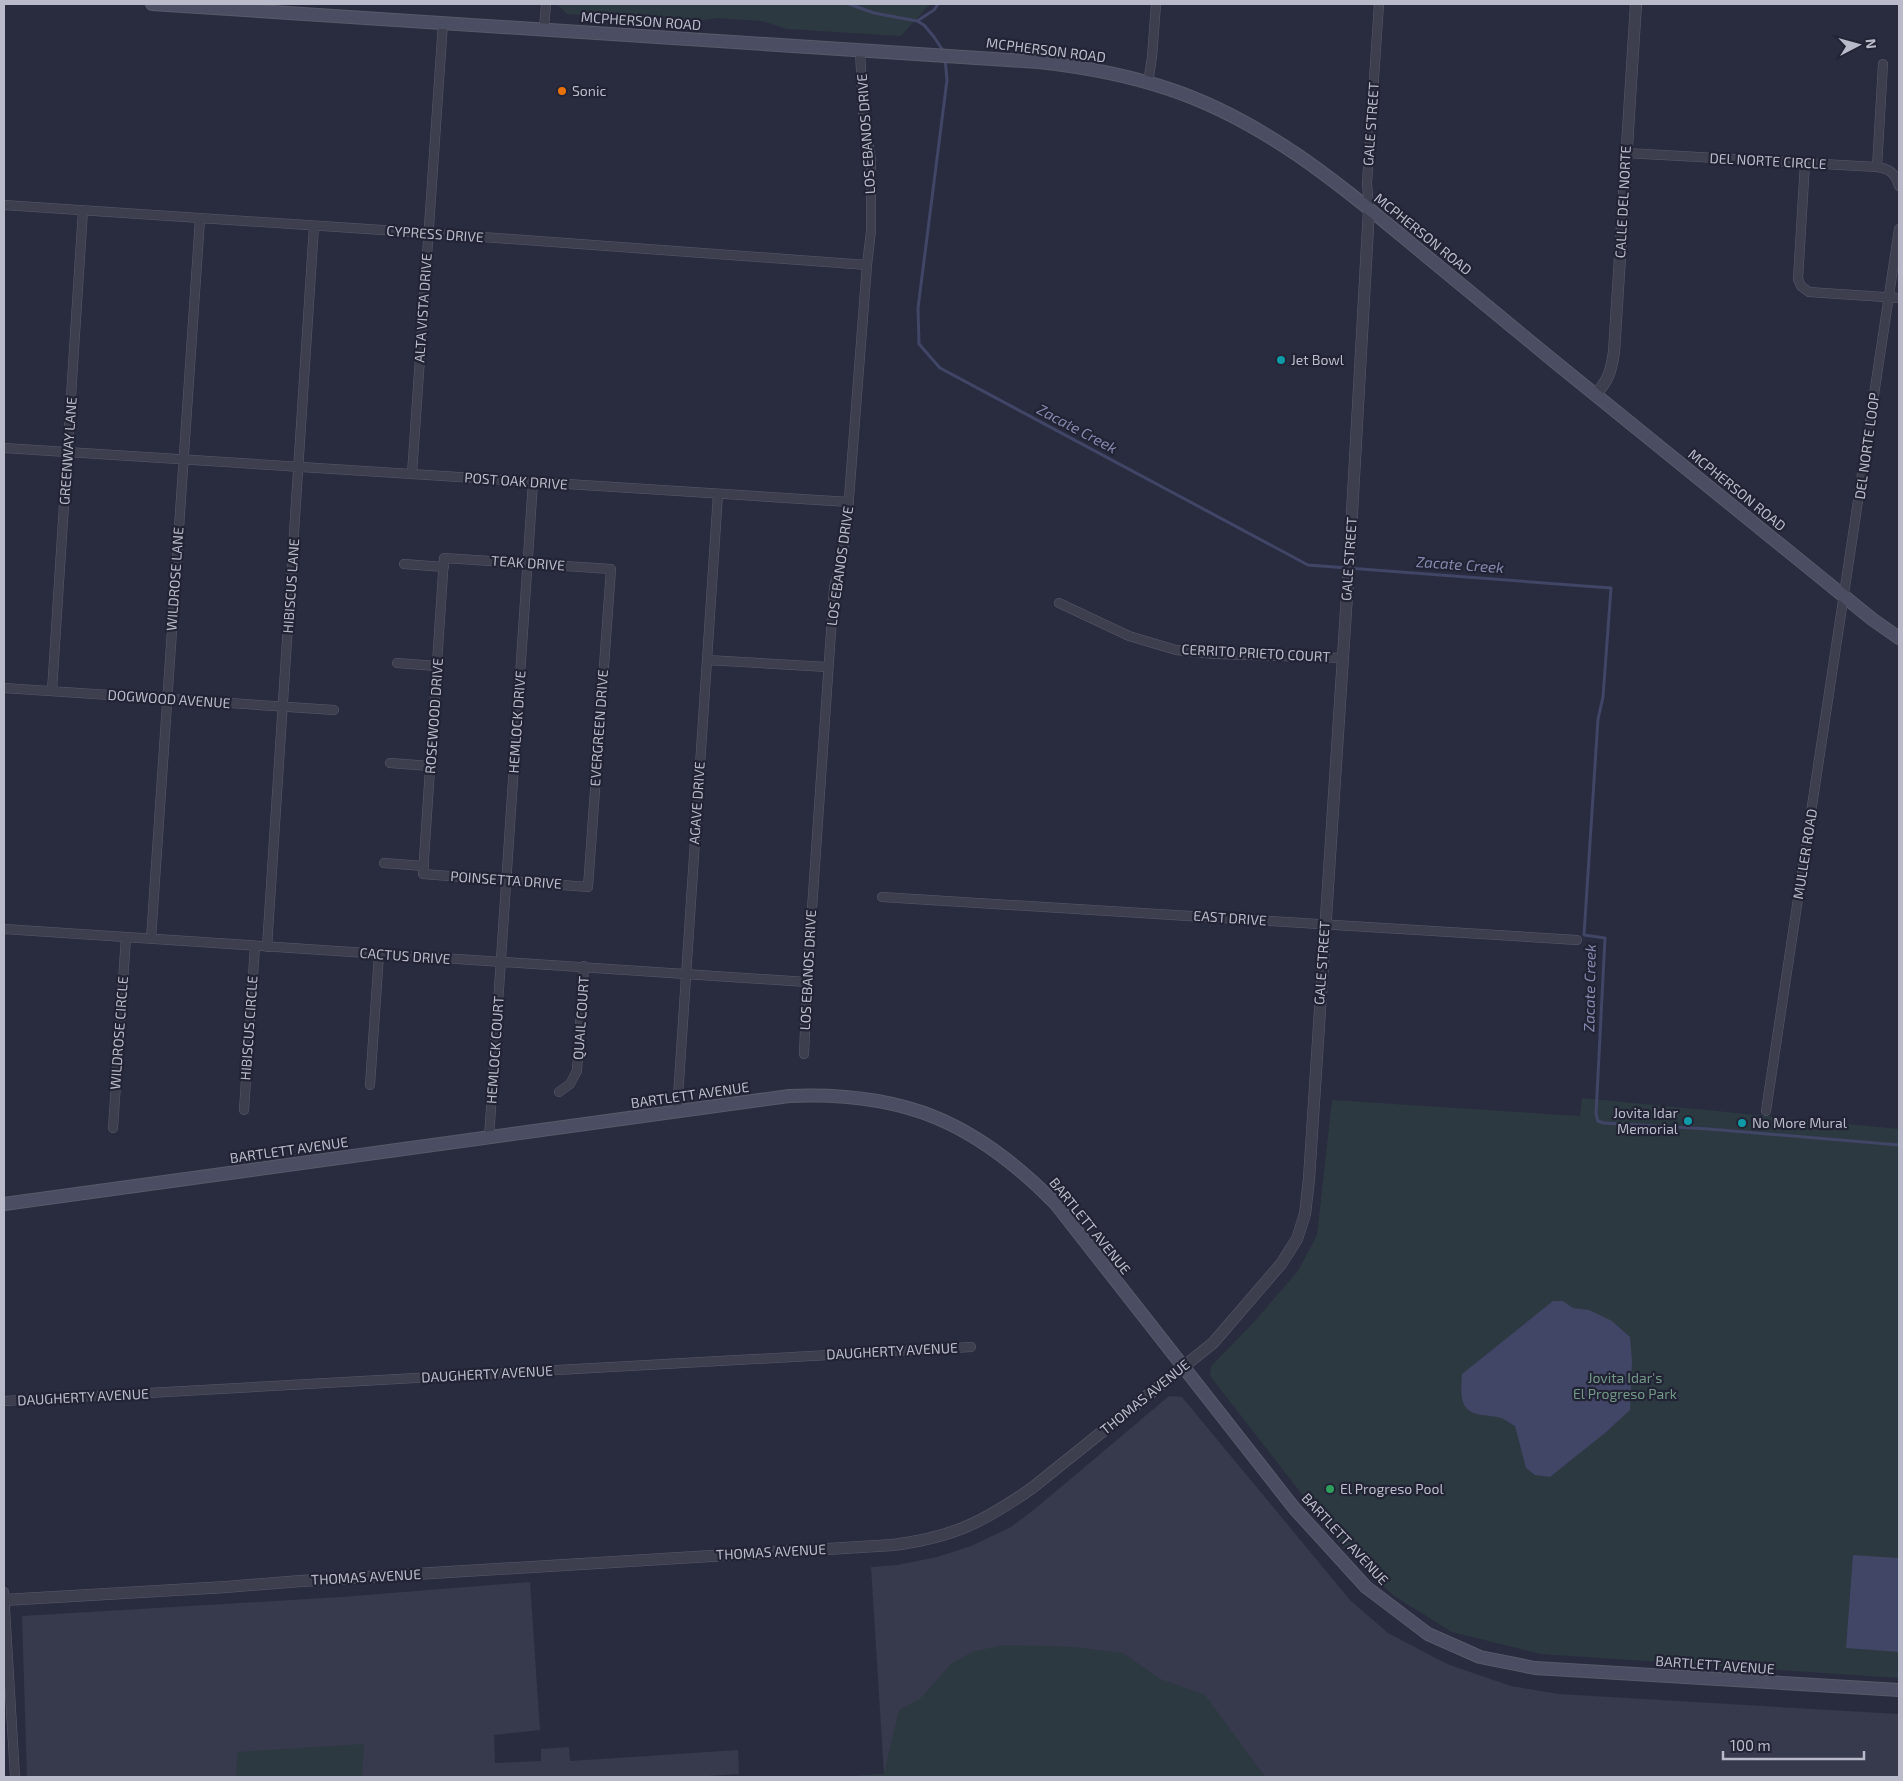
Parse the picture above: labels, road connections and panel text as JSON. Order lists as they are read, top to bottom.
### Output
{
  "streets": {
    "main road": ["MCPHERSON ROAD", "BARTLETT AVENUE"],
    "street": [
      "GALE STREET",
      "LOS EBANOS DRIVE",
      "DEL NORTE CIRCLE",
      "CALLE DEL NORTE",
      "CYPRESS DRIVE",
      "ALTA VISTA DRIVE",
      "DEL NORTE LOOP",
      "GREENWAY LANE",
      "POST OAK DRIVE",
      "TEAK DRIVE",
      "WILDROSE LANE",
      "HIBISCUS LANE",
      "CERRITO PRIETO COURT",
      "DOGWOOD AVENUE",
      "ROSEWOOD DRIVE",
      "HEMLOCK DRIVE",
      "EVERGREEN DRIVE",
      "AGAVE DRIVE",
      "MULLER ROAD",
      "POINSETTA DRIVE",
      "EAST DRIVE",
      "CACTUS DRIVE",
      "QUAIL COURT",
      "HIBISCUS CIRCLE",
      "WILDROSE CIRCLE",
      "HEMLOCK COURT",
      "DAUGHERTY AVENUE",
      "THOMAS AVENUE"
    ]
  },
  "crossings": [
    ["MCPHERSON ROAD", "GALE STREET"],
    ["MCPHERSON ROAD", "LOS EBANOS DRIVE"],
    ["MCPHERSON ROAD", "CALLE DEL NORTE"],
    ["MCPHERSON ROAD", "ALTA VISTA DRIVE"],
    ["MCPHERSON ROAD", "DEL NORTE LOOP"],
    ["MCPHERSON ROAD", "MULLER ROAD"],
    ["GALE STREET", "CERRITO PRIETO COURT"],
    ["GALE STREET", "EAST DRIVE"],
    ["GALE STREET", "THOMAS AVENUE"],
    ["LOS EBANOS DRIVE", "CYPRESS DRIVE"],
    ["LOS EBANOS DRIVE", "POST OAK DRIVE"],
    ["LOS EBANOS DRIVE", "CACTUS DRIVE"],
    ["DEL NORTE CIRCLE", "CALLE DEL NORTE"],
    ["CYPRESS DRIVE", "ALTA VISTA DRIVE"],
    ["CYPRESS DRIVE", "GREENWAY LANE"],
    ["CYPRESS DRIVE", "WILDROSE LANE"],
    ["CYPRESS DRIVE", "HIBISCUS LANE"],
    ["ALTA VISTA DRIVE", "POST OAK DRIVE"],
    ["DEL NORTE LOOP", "MULLER ROAD"],
    ["GREENWAY LANE", "POST OAK DRIVE"],
    ["GREENWAY LANE", "DOGWOOD AVENUE"],
    ["POST OAK DRIVE", "WILDROSE LANE"],
    ["POST OAK DRIVE", "HIBISCUS LANE"],
    ["POST OAK DRIVE", "HEMLOCK DRIVE"],
    ["POST OAK DRIVE", "AGAVE DRIVE"],
    ["TEAK DRIVE", "ROSEWOOD DRIVE"],
    ["TEAK DRIVE", "HEMLOCK DRIVE"],
    ["TEAK DRIVE", "EVERGREEN DRIVE"],
    ["WILDROSE LANE", "DOGWOOD AVENUE"],
    ["WILDROSE LANE", "CACTUS DRIVE"],
    ["HIBISCUS LANE", "DOGWOOD AVENUE"],
    ["HIBISCUS LANE", "CACTUS DRIVE"],
    ["ROSEWOOD DRIVE", "POINSETTA DRIVE"],
    ["HEMLOCK DRIVE", "POINSETTA DRIVE"],
    ["HEMLOCK DRIVE", "CACTUS DRIVE"],
    ["HEMLOCK DRIVE", "HEMLOCK COURT"],
    ["EVERGREEN DRIVE", "POINSETTA DRIVE"],
    ["AGAVE DRIVE", "CACTUS DRIVE"],
    ["AGAVE DRIVE", "BARTLETT AVENUE"],
    ["CACTUS DRIVE", "QUAIL COURT"],
    ["CACTUS DRIVE", "HIBISCUS CIRCLE"],
    ["CACTUS DRIVE", "WILDROSE CIRCLE"],
    ["CACTUS DRIVE", "HEMLOCK COURT"],
    ["HEMLOCK COURT", "BARTLETT AVENUE"],
    ["BARTLETT AVENUE", "THOMAS AVENUE"]
  ],
  "water": ["Zacate Creek"],
  "parks": ["Jovita Idar's El Progreso Park"],
  "places": [
    "Sonic",
    "Jet Bowl",
    "Jovita Idar Memorial",
    "No More Mural",
    "El Progreso Pool"
  ],
  "scale_bar": "100 m",
  "north": "right"
}
